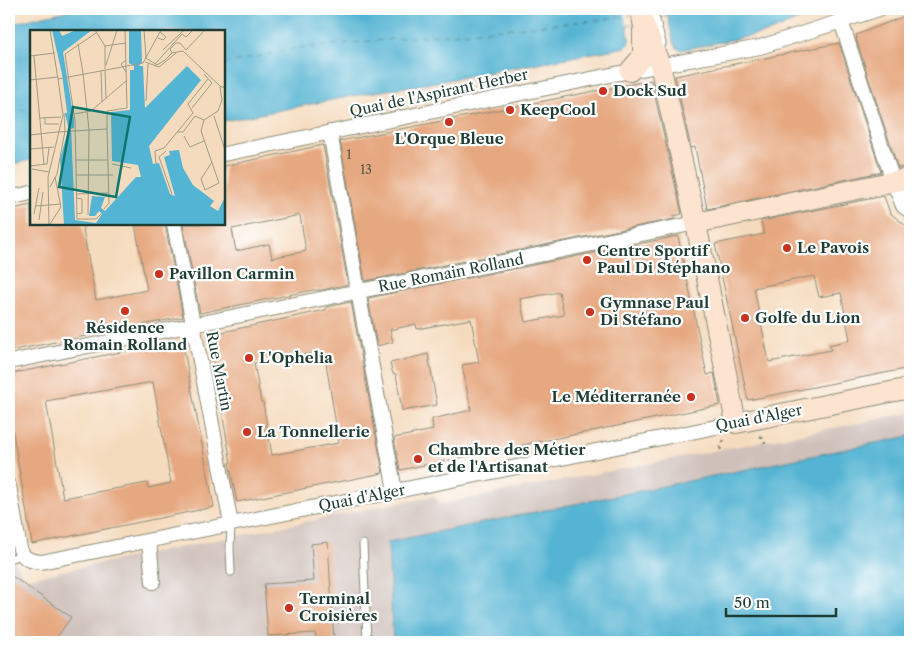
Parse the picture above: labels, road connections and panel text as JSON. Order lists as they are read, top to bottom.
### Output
{
  "streets": {
    "main road": ["Rue Romain Rolland", "Quai d'Alger"],
    "street": ["Quai de l'Aspirant Herber", "Rue Martin"]
  },
  "crossings": [
    ["Rue Romain Rolland", "Rue Martin"],
    ["Rue Martin", "Quai d'Alger"]
  ],
  "places": [
    "Dock Sud",
    "KeepCool",
    "L'Orque Bleue",
    "Le Pavois",
    "Centre Sportif Paul Di Stéphano",
    "Pavillon Carmin",
    "Résidence Romain Rolland",
    "Gymnase Paul Di Stéfano",
    "Golfe du Lion",
    "L'Ophelia",
    "Le Méditerranée",
    "La Tonnellerie",
    "Chambre des Métier et de l'Artisanat",
    "Terminal Croisières"
  ],
  "house_numbers": ["1", "13"],
  "scale_bar": "50 m"
}
